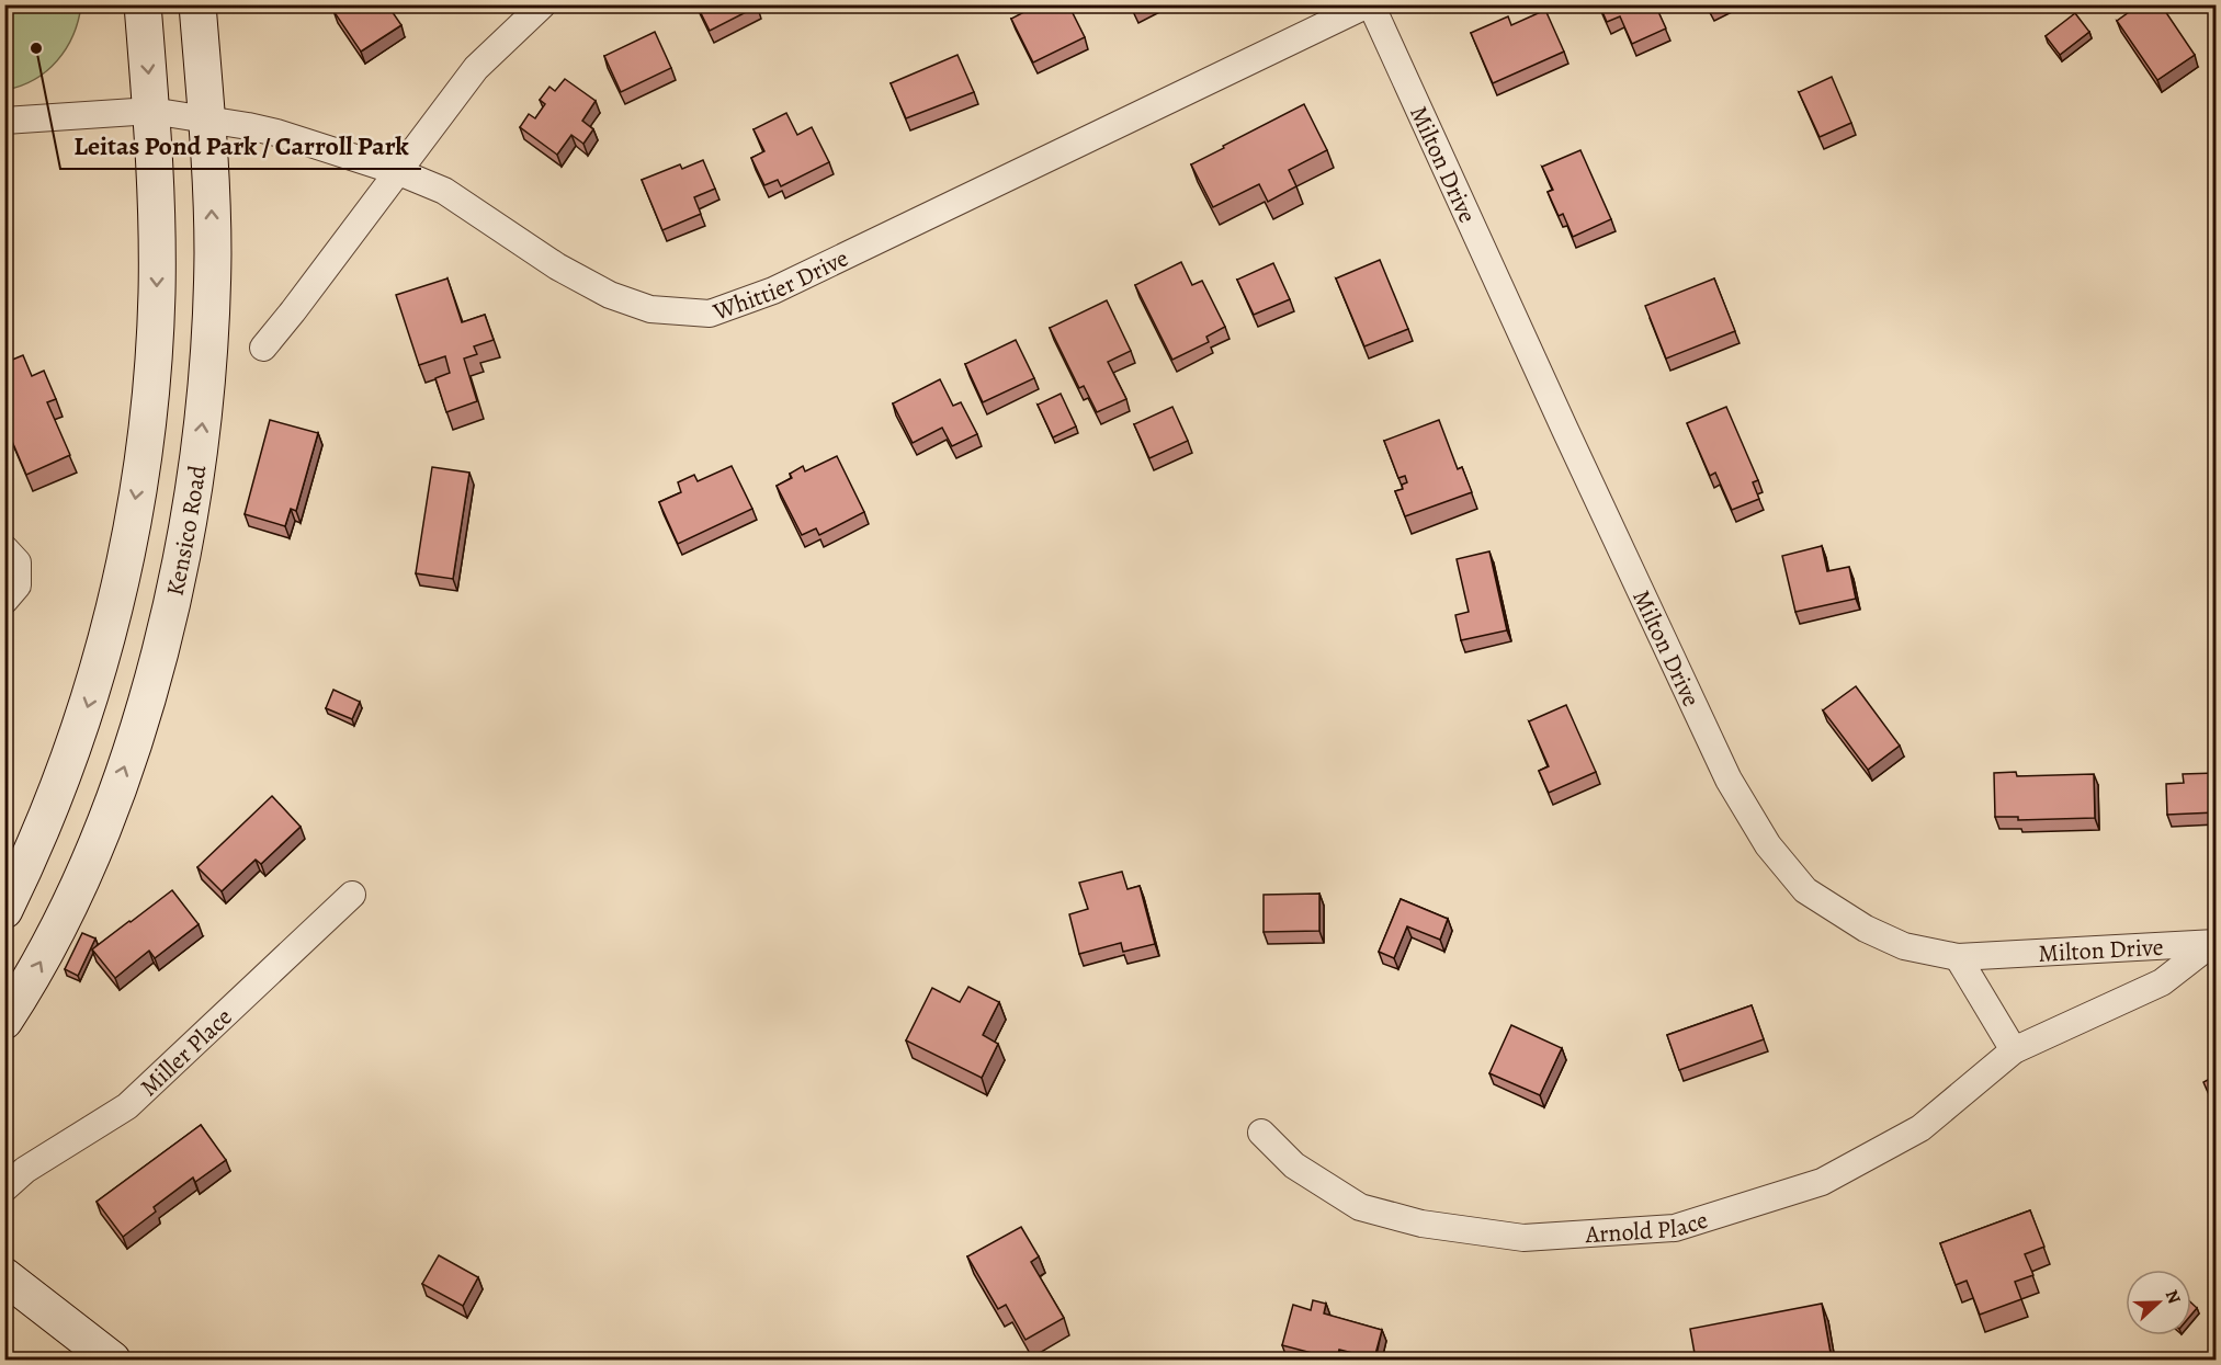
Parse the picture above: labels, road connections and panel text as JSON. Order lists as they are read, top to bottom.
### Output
{
  "streets": {
    "street": [
      "Milton Drive",
      "Whittier Drive",
      "Kensico Road",
      "Miller Place",
      "Arnold Place"
    ]
  },
  "crossings": [
    ["Milton Drive", "Whittier Drive"],
    ["Milton Drive", "Arnold Place"],
    ["Whittier Drive", "Kensico Road"]
  ],
  "places": ["Leitas Pond Park / Carroll Park"],
  "north": "right"
}
